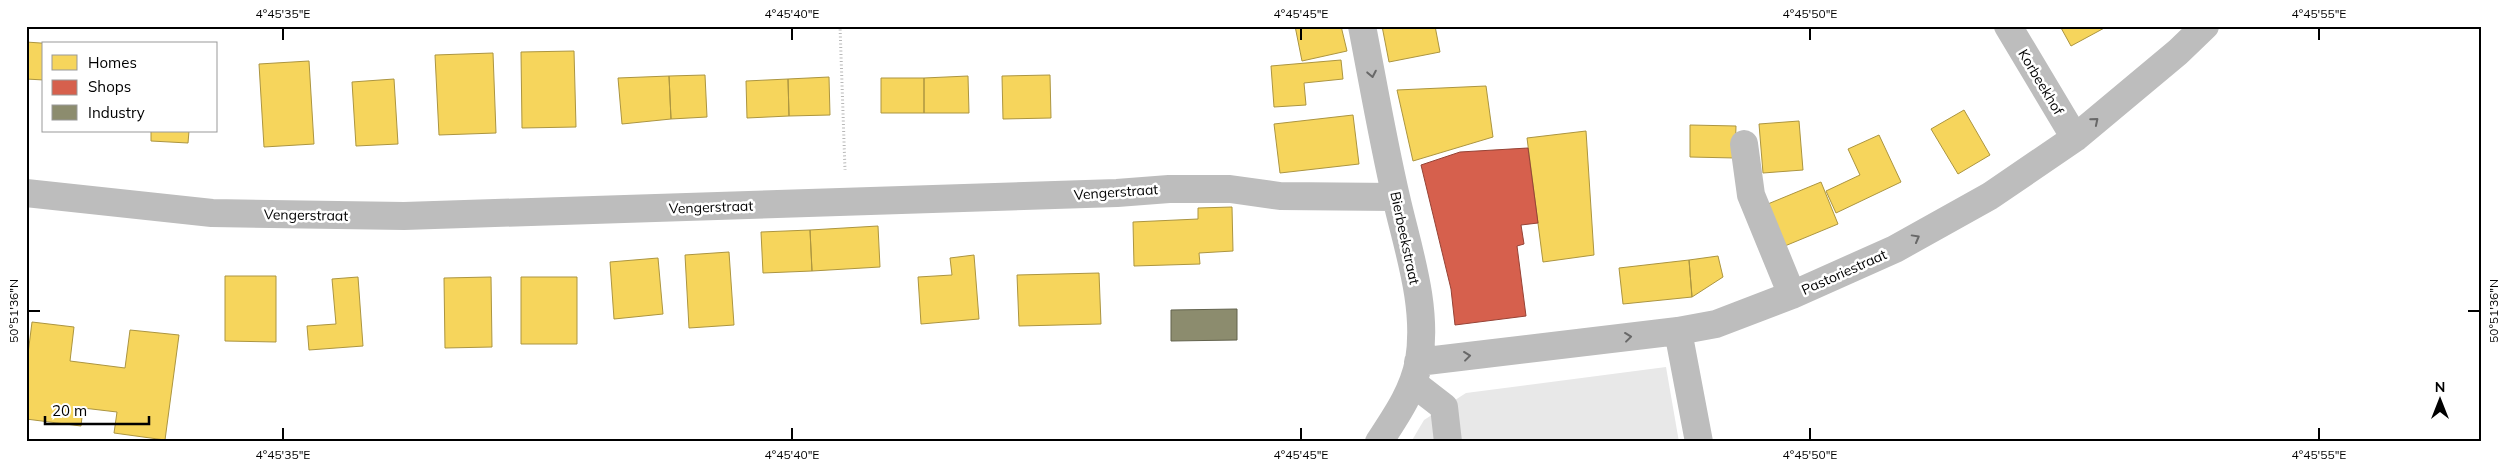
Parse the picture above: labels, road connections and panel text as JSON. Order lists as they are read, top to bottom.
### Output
{
  "streets": {
    "street": [
      "Korbeekhof",
      "Vengerstraat",
      "Bierbeekstraat",
      "Pastoriestraat"
    ]
  },
  "crossings": [
    ["Korbeekhof", "Pastoriestraat"],
    ["Vengerstraat", "Bierbeekstraat"],
    ["Bierbeekstraat", "Pastoriestraat"]
  ],
  "one_way": ["Bierbeekstraat", "Pastoriestraat"],
  "legend": ["Homes", "Shops", "Industry"],
  "scale_bar": "20 m",
  "north": "top",
  "coordinates": [
    "4°45'35\"E",
    "4°45'40\"E",
    "4°45'45\"E",
    "4°45'50\"E",
    "4°45'55\"E",
    "50°51'36\"N"
  ]
}
